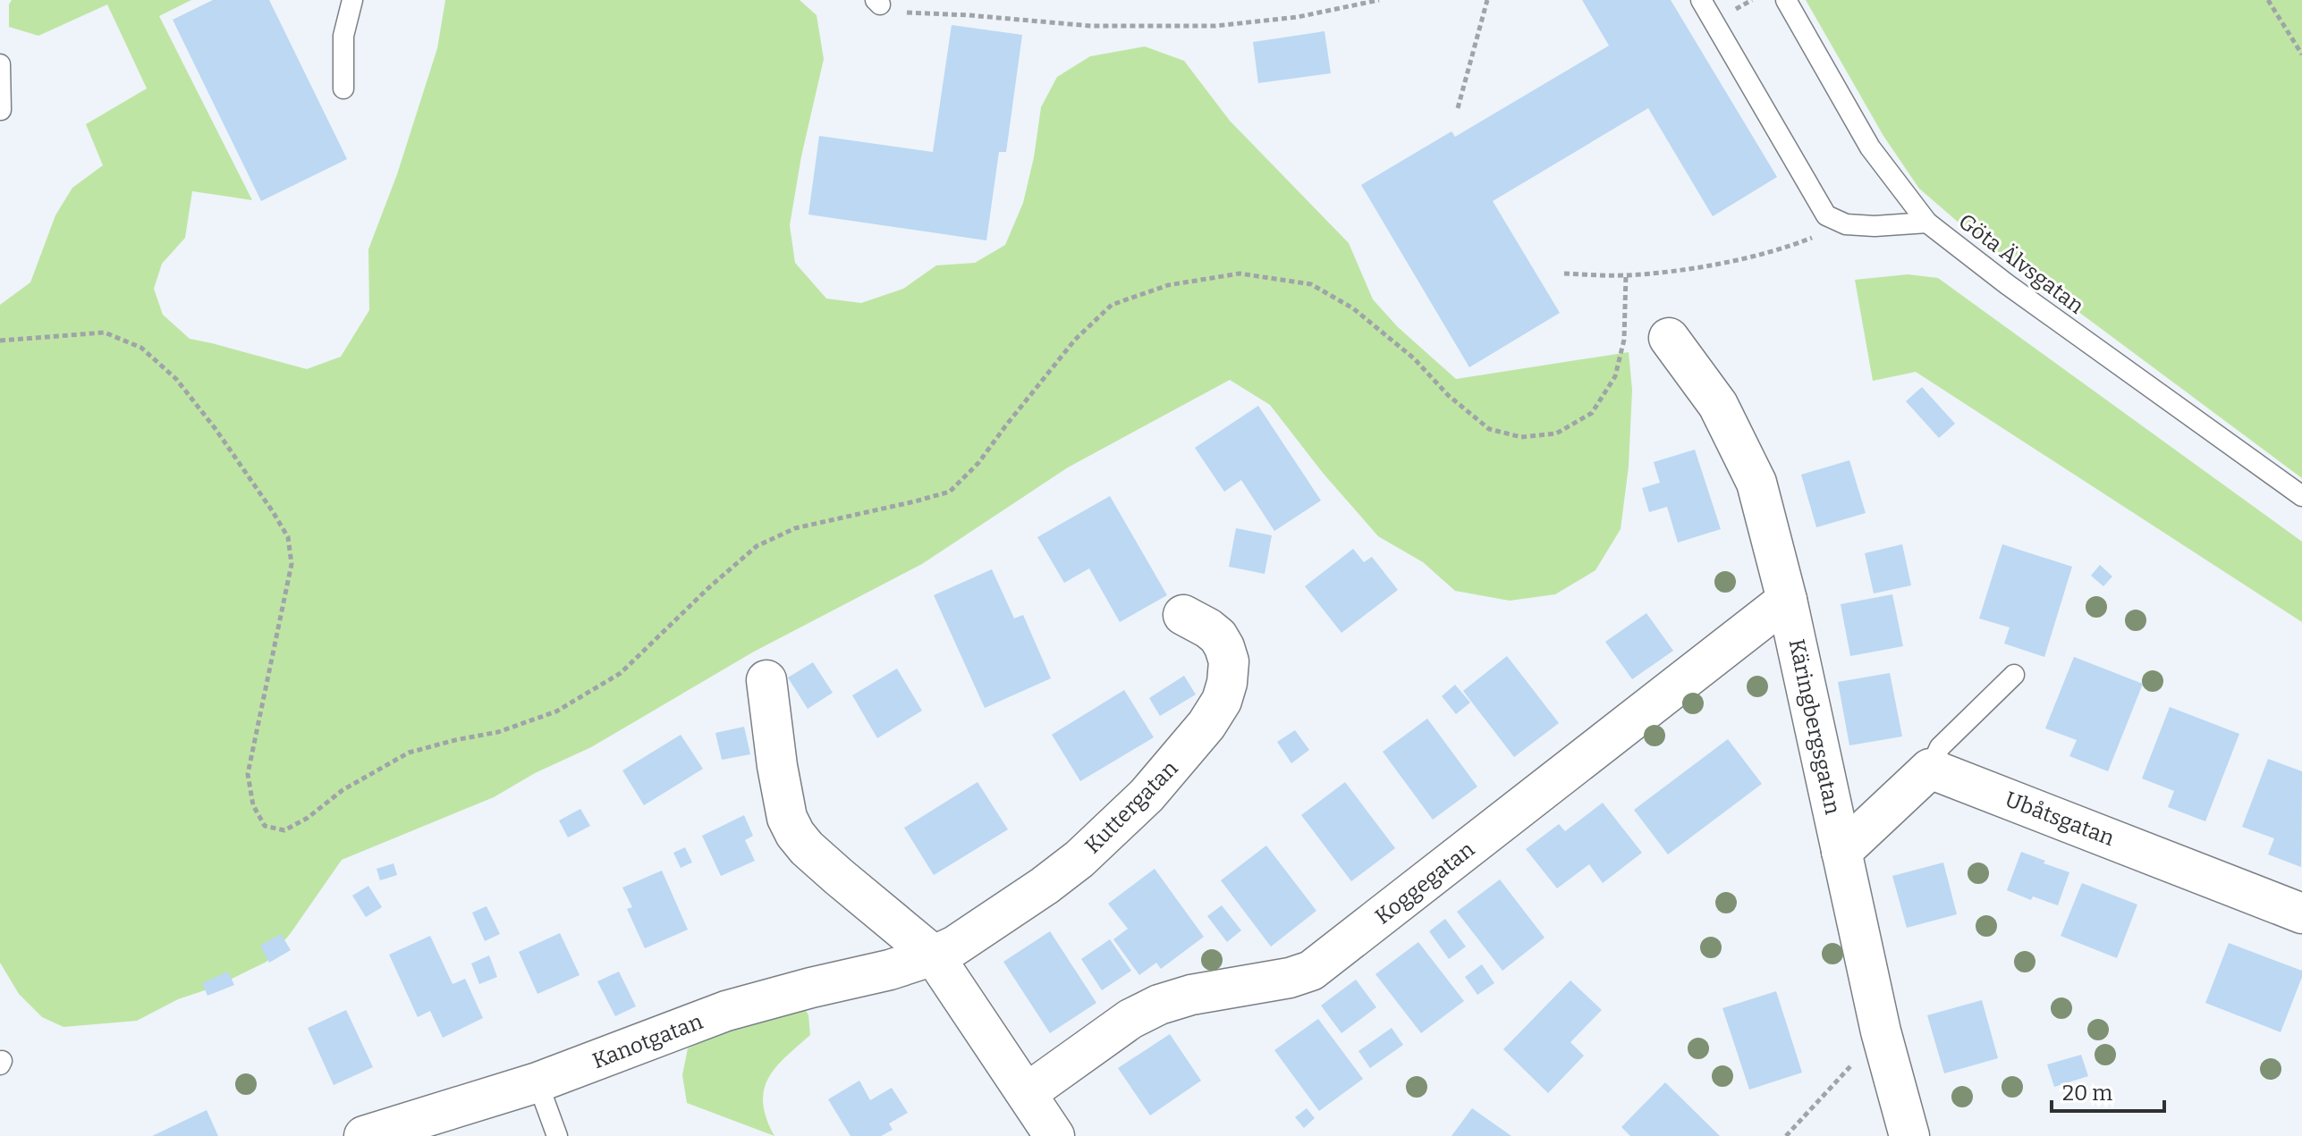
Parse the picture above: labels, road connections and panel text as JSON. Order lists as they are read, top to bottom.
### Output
{
  "streets": {
    "street": [
      "Käringbergsgatan",
      "Kuttergatan",
      "Ubåtsgatan",
      "Koggegatan",
      "Kanotgatan"
    ],
    "lane": ["Göta Älvsgatan"]
  },
  "crossings": [
    ["Käringbergsgatan", "Koggegatan"],
    ["Kuttergatan", "Kanotgatan"]
  ],
  "scale_bar": "20 m"
}
